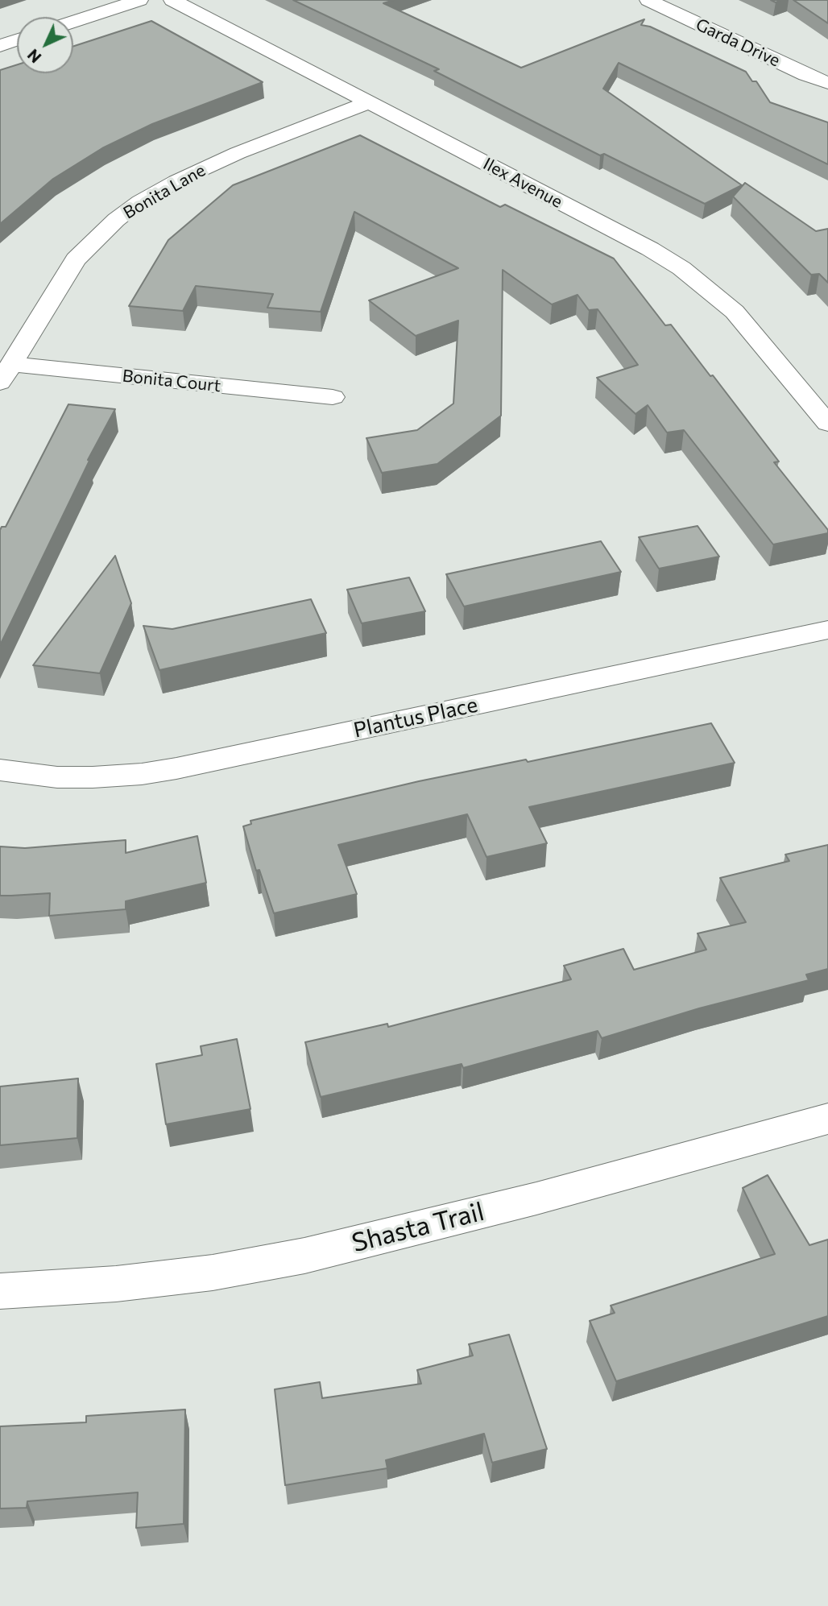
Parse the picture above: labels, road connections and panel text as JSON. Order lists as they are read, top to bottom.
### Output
{
  "streets": {
    "street": [
      "Garda Drive",
      "Ilex Avenue",
      "Bonita Lane",
      "Bonita Court",
      "Plantus Place",
      "Shasta Trail"
    ]
  },
  "crossings": [
    ["Ilex Avenue", "Bonita Lane"],
    ["Bonita Lane", "Bonita Court"]
  ],
  "north": "bottom left"
}
